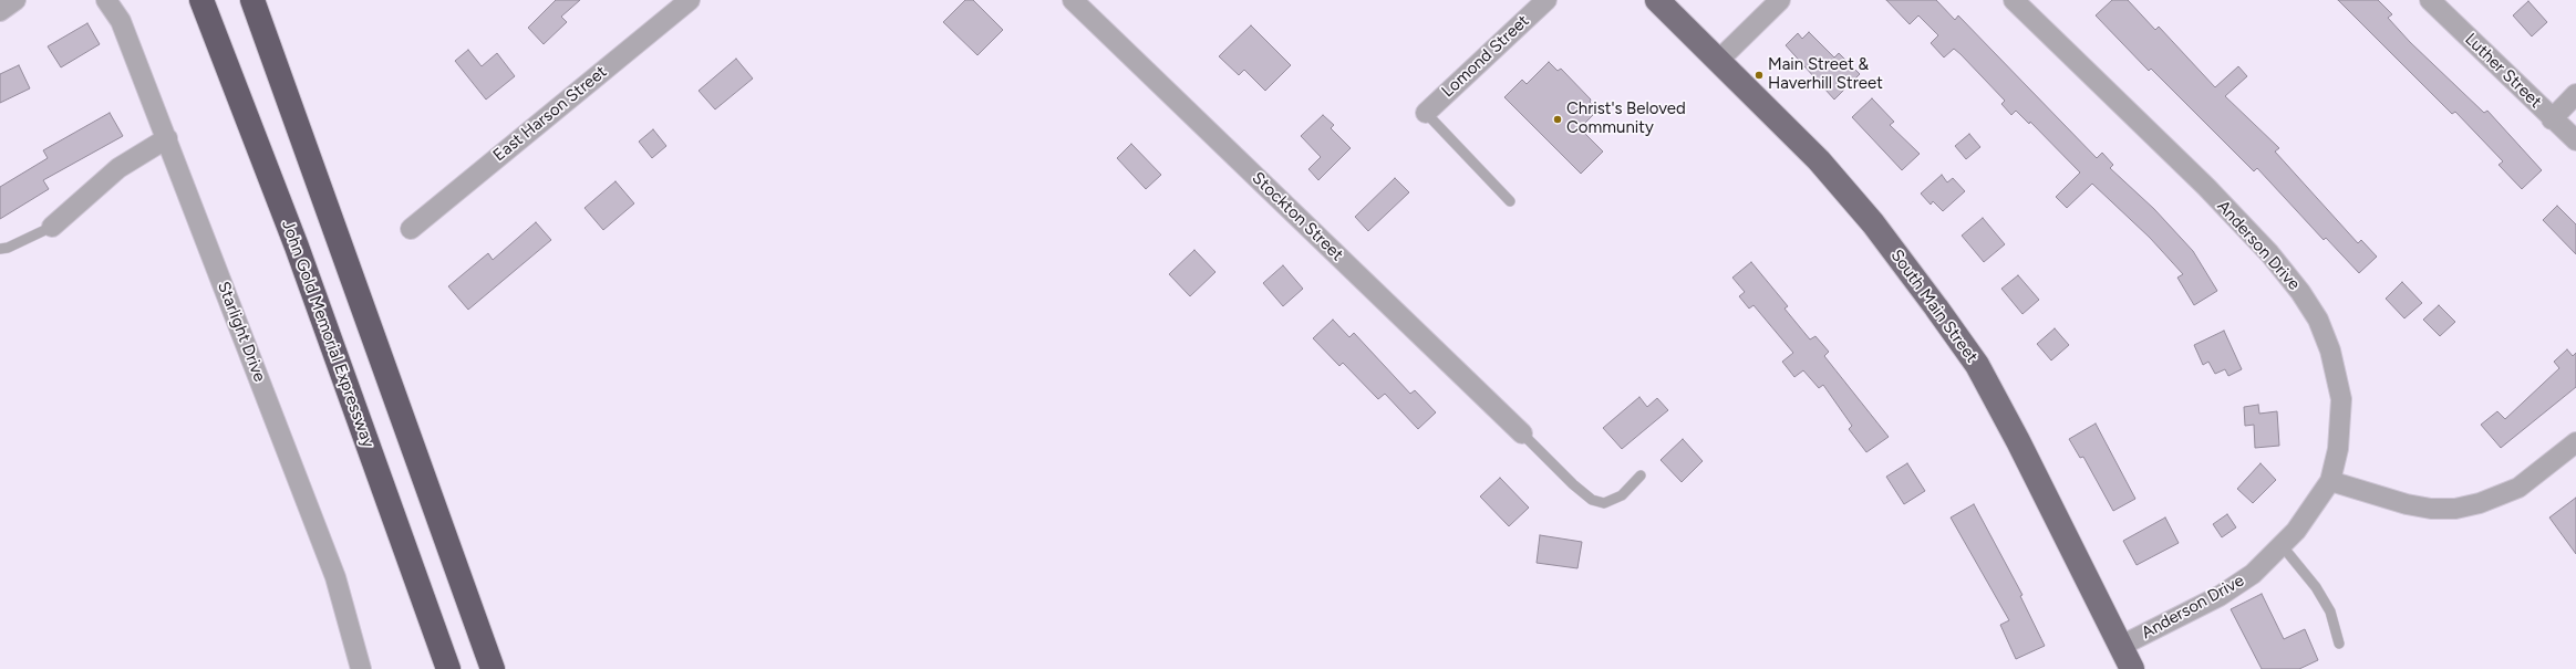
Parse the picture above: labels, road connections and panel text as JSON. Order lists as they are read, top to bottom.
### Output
{
  "streets": {
    "highway": ["John Gold Memorial Expressway"],
    "main road": ["South Main Street"],
    "street": [
      "Lomond Street",
      "Luther Street",
      "East Harson Street",
      "Stockton Street",
      "Anderson Drive",
      "Starlight Drive"
    ]
  },
  "crossings": [
    ["Anderson Drive", "South Main Street"]
  ],
  "places": ["Main Street & Haverhill Street", "Christ's Beloved Community"]
}
